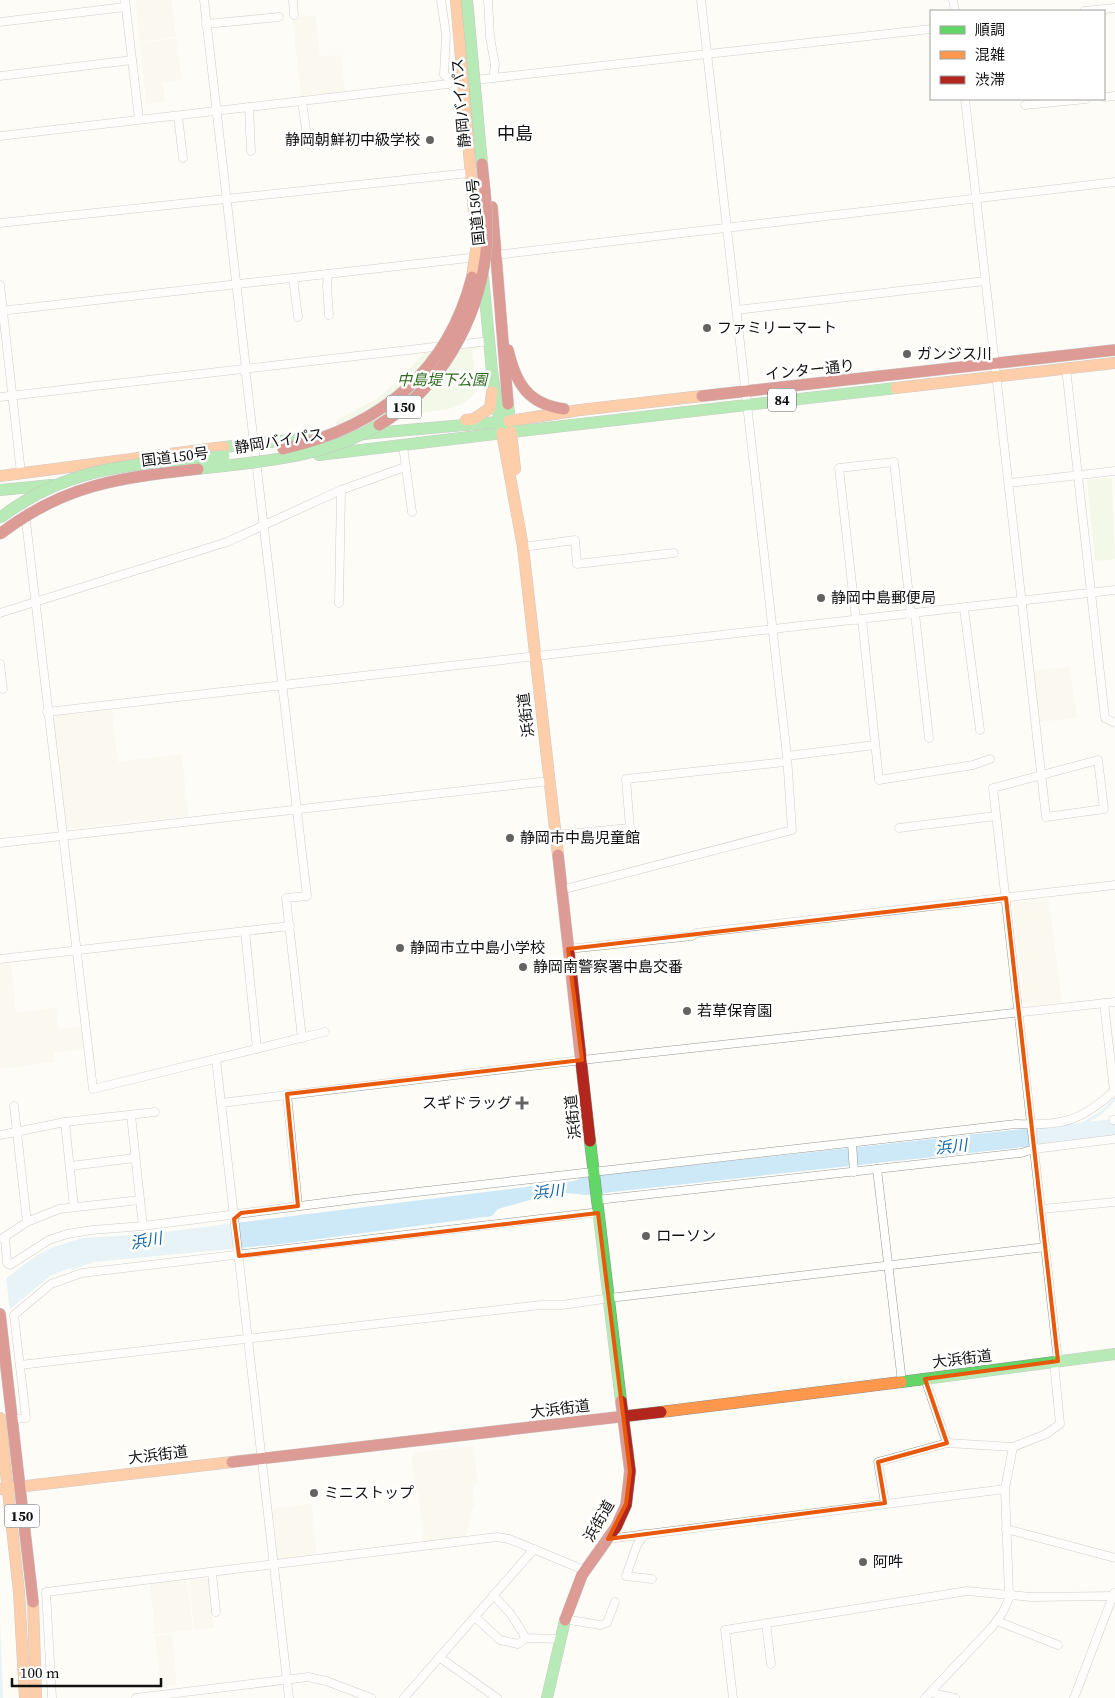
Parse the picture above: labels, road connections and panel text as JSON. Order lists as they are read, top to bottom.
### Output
{
  "streets": {
    "main road": [
      "静岡バイパス",
      "国道150号",
      "インター通り",
      "84",
      "150",
      "浜街道",
      "大浜街道"
    ]
  },
  "crossings": [
    ["国道150号", "インター通り"],
    ["国道150号", "浜街道"],
    ["インター通り", "浜街道"],
    ["150", "大浜街道"],
    ["浜街道", "大浜街道"]
  ],
  "districts": ["中島"],
  "water": ["浜川"],
  "parks": ["中島堤下公園"],
  "places": {
    "other": [
      "静岡朝鮮初中級学校",
      "ファミリーマート",
      "ガンジス川",
      "静岡中島郵便局",
      "静岡市中島児童館",
      "静岡市立中島小学校",
      "静岡南警察署中島交番",
      "若草保育園",
      "ローソン",
      "ミニストップ",
      "阿吽"
    ],
    "health": ["スギドラッグ"]
  },
  "legend": ["順調", "混雑", "渋滞"],
  "scale_bar": "100 m"
}
